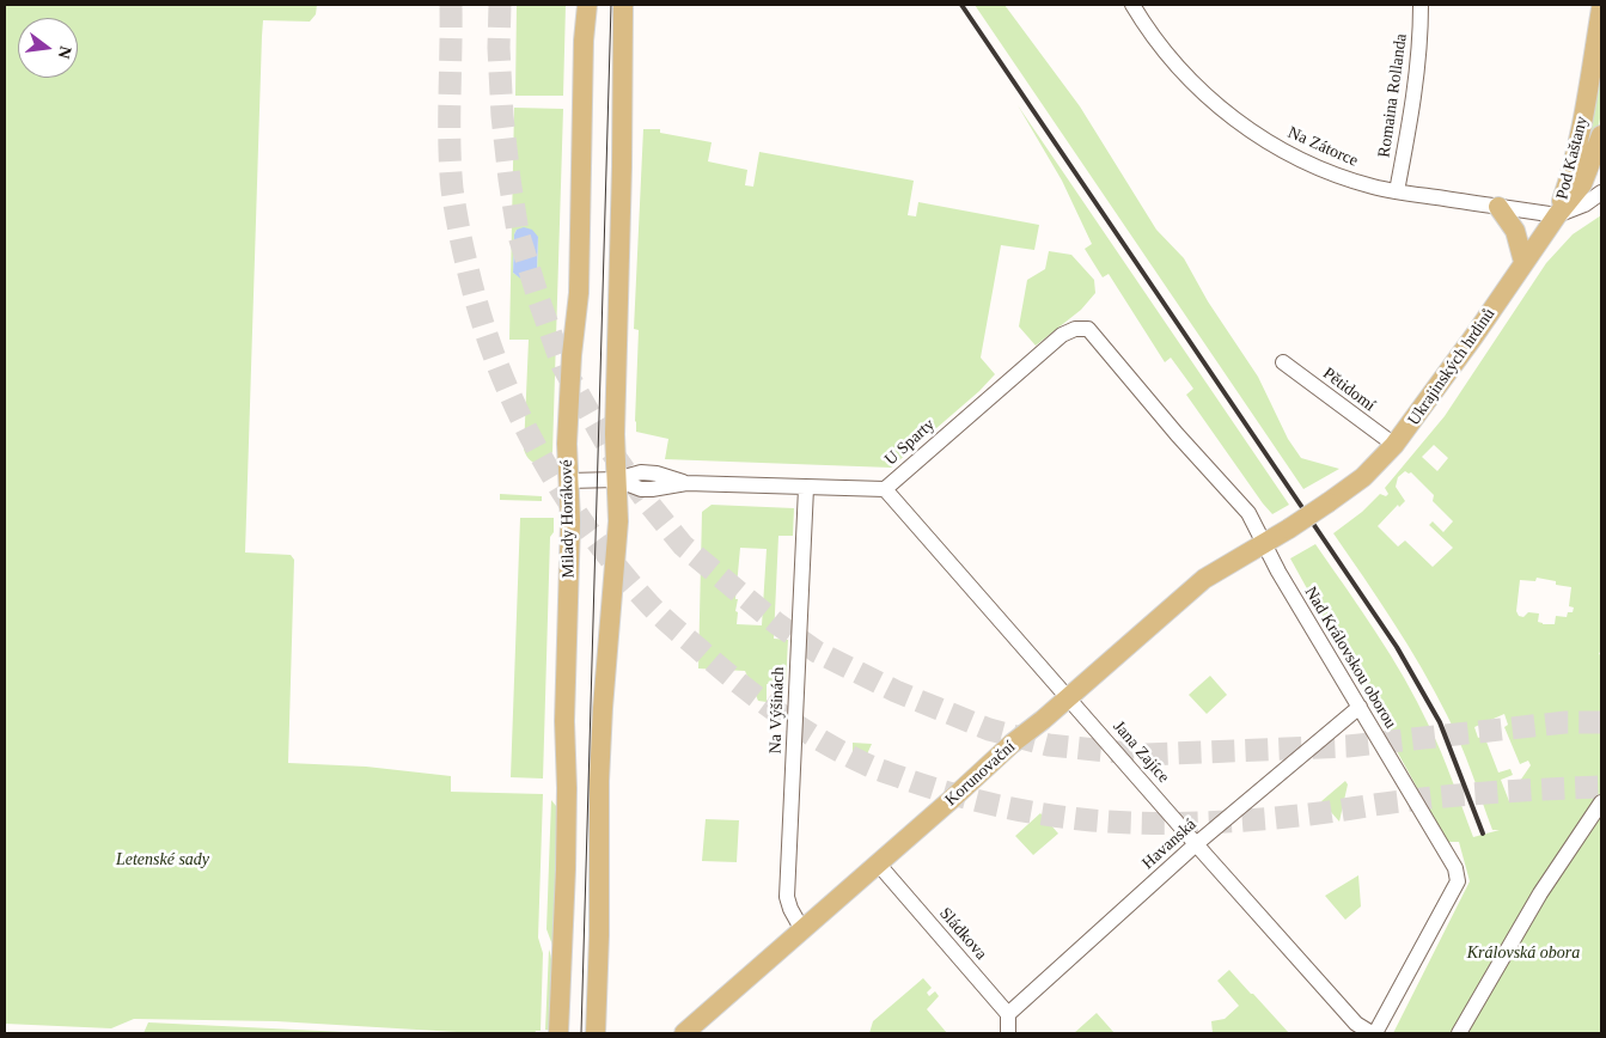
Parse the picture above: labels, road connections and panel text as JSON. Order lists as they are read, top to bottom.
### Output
{
  "streets": {
    "main road": [
      "Pod Kaštany",
      "Ukrajinských hrdinů",
      "Milady Horákové",
      "Korunovační"
    ],
    "street": [
      "Romaina Rollanda",
      "Na Zátorce",
      "Pětidomí",
      "U Sparty",
      "Nad Královskou oborou",
      "Na Výšinách",
      "Jana Zajíce",
      "Havanská",
      "Sládkova"
    ]
  },
  "crossings": [
    ["Romaina Rollanda", "Na Zátorce"],
    ["Na Zátorce", "Pod Kaštany"],
    ["Na Zátorce", "Ukrajinských hrdinů"],
    ["Pod Kaštany", "Ukrajinských hrdinů"],
    ["Ukrajinských hrdinů", "Pětidomí"],
    ["Ukrajinských hrdinů", "Korunovační"],
    ["U Sparty", "Milady Horákové"],
    ["U Sparty", "Nad Královskou oborou"],
    ["U Sparty", "Na Výšinách"],
    ["U Sparty", "Jana Zajíce"],
    ["Nad Královskou oborou", "Jana Zajíce"],
    ["Nad Královskou oborou", "Korunovační"],
    ["Nad Královskou oborou", "Havanská"],
    ["Na Výšinách", "Korunovační"],
    ["Jana Zajíce", "Korunovační"],
    ["Jana Zajíce", "Havanská"],
    ["Korunovační", "Sládkova"],
    ["Havanská", "Sládkova"]
  ],
  "parks": ["Letenské sady", "Královská obora"],
  "north": "right"
}
